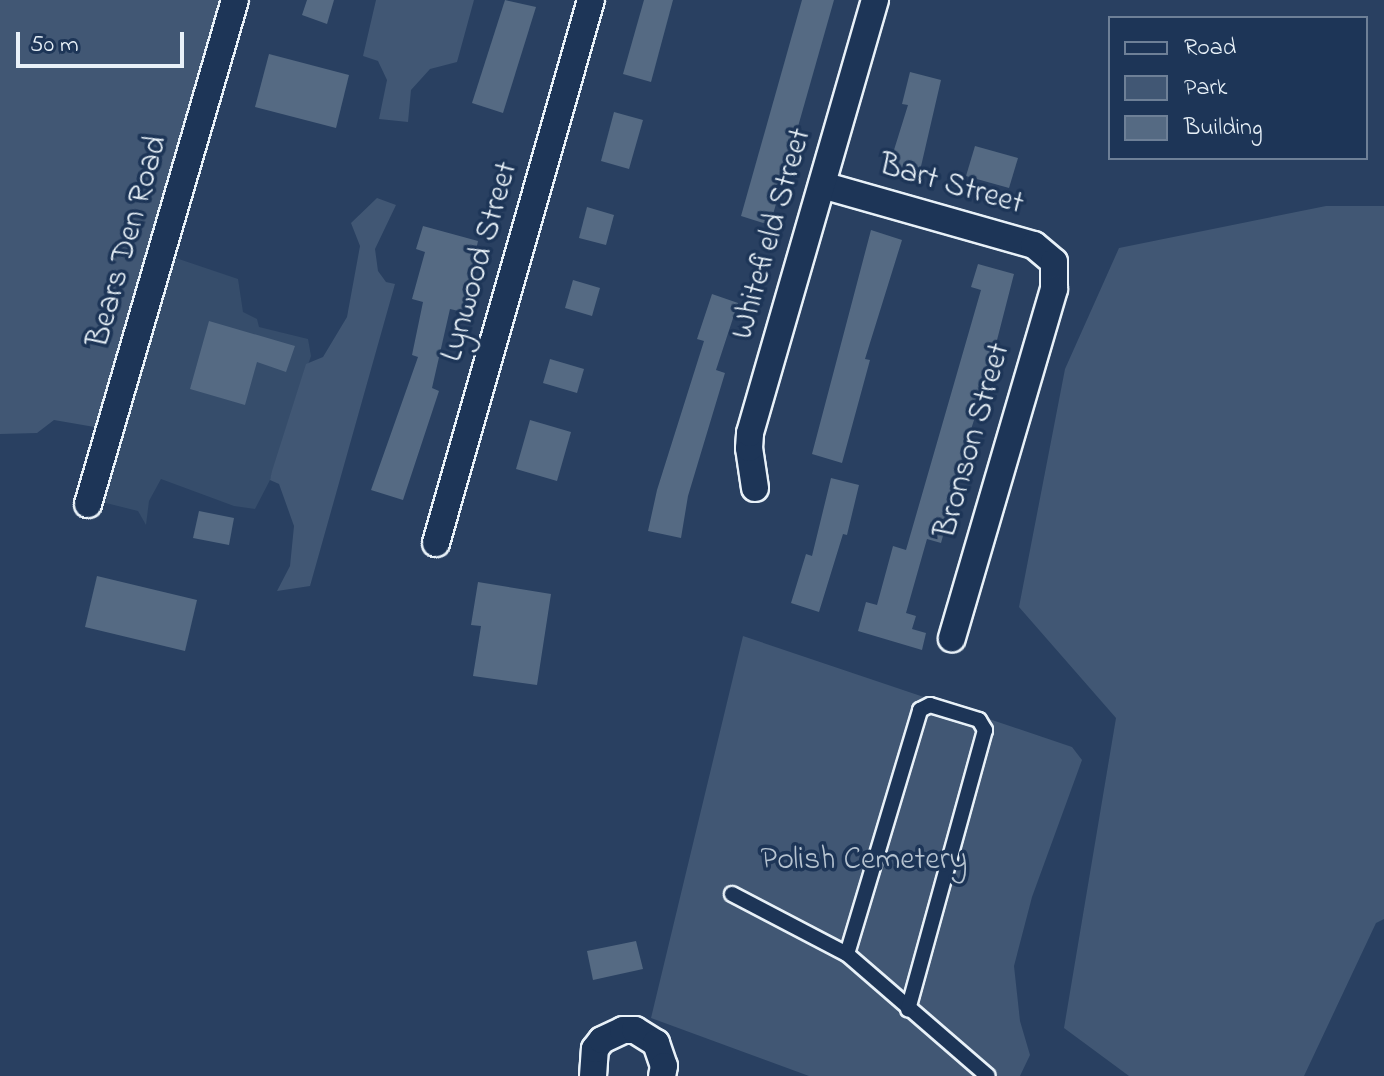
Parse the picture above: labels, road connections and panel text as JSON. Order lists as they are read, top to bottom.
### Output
{
  "streets": {
    "street": [
      "Bart Street",
      "Whitefield Street",
      "Bears Den Road",
      "Lynwood Street",
      "Bronson Street"
    ]
  },
  "crossings": [
    ["Bart Street", "Whitefield Street"],
    ["Bart Street", "Bronson Street"]
  ],
  "parks": ["Polish Cemetery"],
  "legend": ["Road", "Park", "Building"],
  "scale_bar": "50 m"
}
